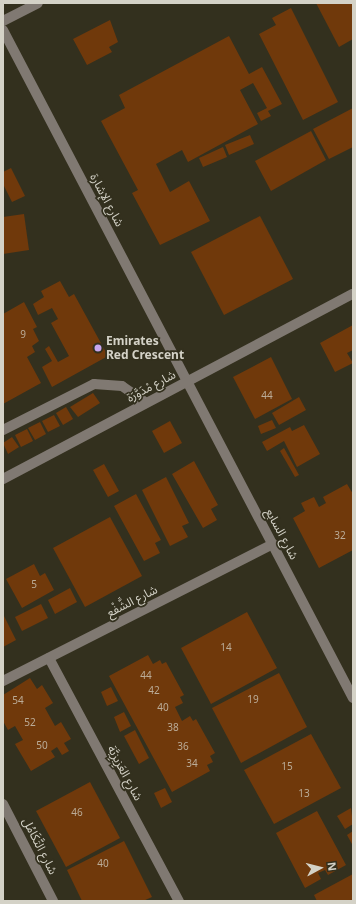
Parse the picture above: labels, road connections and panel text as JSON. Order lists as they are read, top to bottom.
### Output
{
  "streets": {
    "street": [
      "شارع الإشارة",
      "شارع مْدَوَّرَة",
      "شارع السابع",
      "شارع الشَّفْع",
      "شارع العَزِيزِيَّة",
      "شارع التَّكَامُل"
    ]
  },
  "crossings": [
    ["شارع الإشارة", "شارع مْدَوَّرَة"],
    ["شارع الإشارة", "شارع السابع"],
    ["شارع مْدَوَّرَة", "شارع السابع"],
    ["شارع السابع", "شارع الشَّفْع"],
    ["شارع الشَّفْع", "شارع العَزِيزِيَّة"]
  ],
  "places": ["Emirates Red Crescent"],
  "house_numbers": [
    "9",
    "44",
    "32",
    "5",
    "14",
    "44",
    "42",
    "19",
    "54",
    "40",
    "52",
    "38",
    "50",
    "36",
    "34",
    "15",
    "13",
    "46",
    "40"
  ],
  "north": "right"
}
